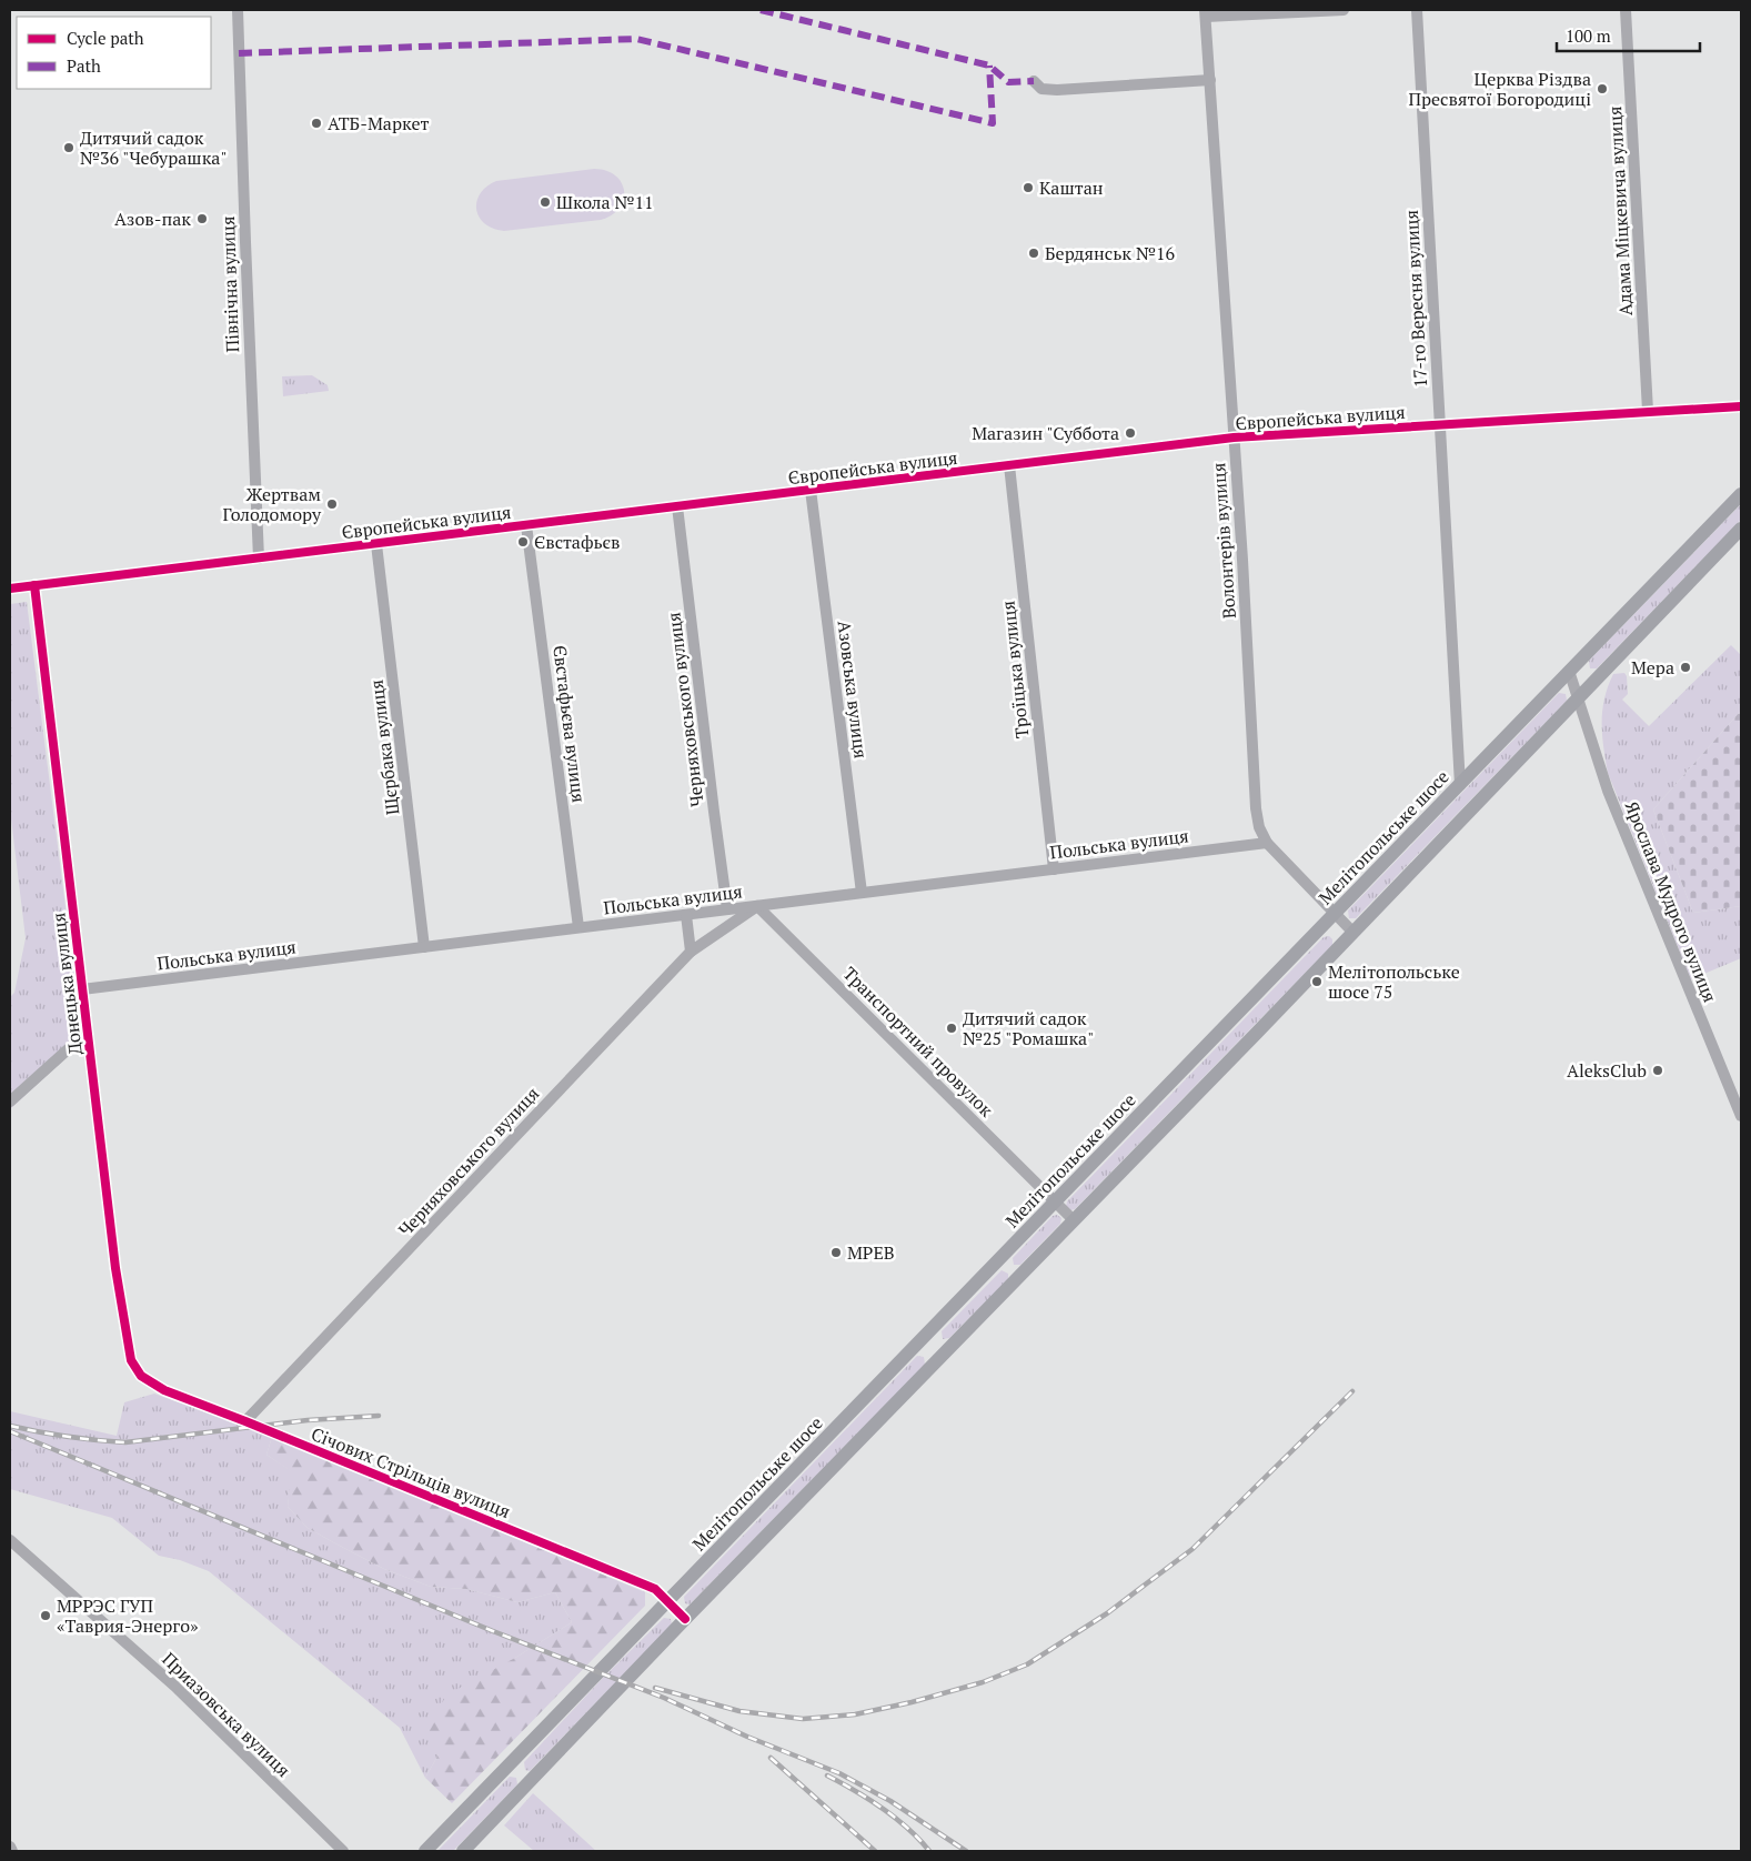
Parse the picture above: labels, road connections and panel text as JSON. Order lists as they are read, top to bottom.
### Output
{
  "streets": {
    "main road": ["Мелітопольське шосе"],
    "street": [
      "Адама Міцкевича вулиця",
      "Північна вулиця",
      "17-го Вересня вулиця",
      "Європейська вулиця",
      "Волонтерів вулиця",
      "Троїцька вулиця",
      "Азовська вулиця",
      "Черняховського вулиця",
      "Євстафьєва вулиця",
      "Щєрбака вулиця",
      "Польська вулиця",
      "Ярослава Мудрого вулиця",
      "Донецька вулиця",
      "Транспортний провулок",
      "Січових Стрільців вулиця",
      "Приазовська вулиця"
    ]
  },
  "crossings": [
    ["Адама Міцкевича вулиця", "Європейська вулиця"],
    ["Північна вулиця", "Європейська вулиця"],
    ["17-го Вересня вулиця", "Європейська вулиця"],
    ["17-го Вересня вулиця", "Мелітопольське шосе"],
    ["Європейська вулиця", "Волонтерів вулиця"],
    ["Європейська вулиця", "Троїцька вулиця"],
    ["Європейська вулиця", "Азовська вулиця"],
    ["Європейська вулиця", "Черняховського вулиця"],
    ["Європейська вулиця", "Євстафьєва вулиця"],
    ["Європейська вулиця", "Щєрбака вулиця"],
    ["Європейська вулиця", "Донецька вулиця"],
    ["Волонтерів вулиця", "Мелітопольське шосе"],
    ["Волонтерів вулиця", "Польська вулиця"],
    ["Троїцька вулиця", "Польська вулиця"],
    ["Азовська вулиця", "Польська вулиця"],
    ["Черняховського вулиця", "Польська вулиця"],
    ["Черняховського вулиця", "Транспортний провулок"],
    ["Черняховського вулиця", "Січових Стрільців вулиця"],
    ["Євстафьєва вулиця", "Польська вулиця"],
    ["Щєрбака вулиця", "Польська вулиця"],
    ["Мелітопольське шосе", "Ярослава Мудрого вулиця"],
    ["Мелітопольське шосе", "Транспортний провулок"],
    ["Мелітопольське шосе", "Січових Стрільців вулиця"],
    ["Польська вулиця", "Донецька вулиця"],
    ["Польська вулиця", "Транспортний провулок"],
    ["Донецька вулиця", "Січових Стрільців вулиця"]
  ],
  "places": [
    "Церква Різдва Пресвятої Богородиці",
    "АТБ-Маркет",
    "Дитячий садок №36 \"Чебурашка\"",
    "Каштан",
    "Школа №11",
    "Азов-пак",
    "Бердянськ №16",
    "Магазин \"Суббота",
    "Жертвам Голодомору",
    "Євстафьєв",
    "Мера",
    "Мелітопольське шосе 75",
    "Дитячий садок №25 \"Ромашка\"",
    "AleksClub",
    "МРЕВ",
    "МРРЭС ГУП «Таврия-Энерго»"
  ],
  "legend": ["Cycle path", "Path"],
  "scale_bar": "100 m"
}
